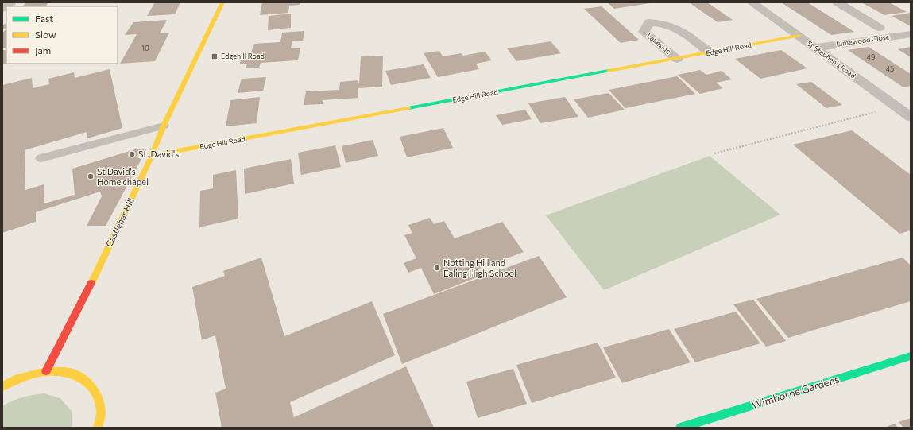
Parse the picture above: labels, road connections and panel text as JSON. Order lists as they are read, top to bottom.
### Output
{
  "streets": {
    "street": [
      "Limewood Close",
      "Lakeside",
      "Edge Hill Road",
      "St Stephen's Road",
      "Castlebar Hill",
      "Wimborne Gardens"
    ]
  },
  "crossings": [
    ["Limewood Close", "St Stephen's Road"],
    ["Lakeside", "Edge Hill Road"],
    ["Edge Hill Road", "St Stephen's Road"],
    ["Edge Hill Road", "Castlebar Hill"]
  ],
  "places": {
    "transit": ["Edgehill Road"],
    "other": ["St. David's", "St David's Home chapel", "Notting Hill and Ealing High School"]
  },
  "house_numbers": ["10", "49", "45"],
  "legend": ["Fast", "Slow", "Jam"]
}
